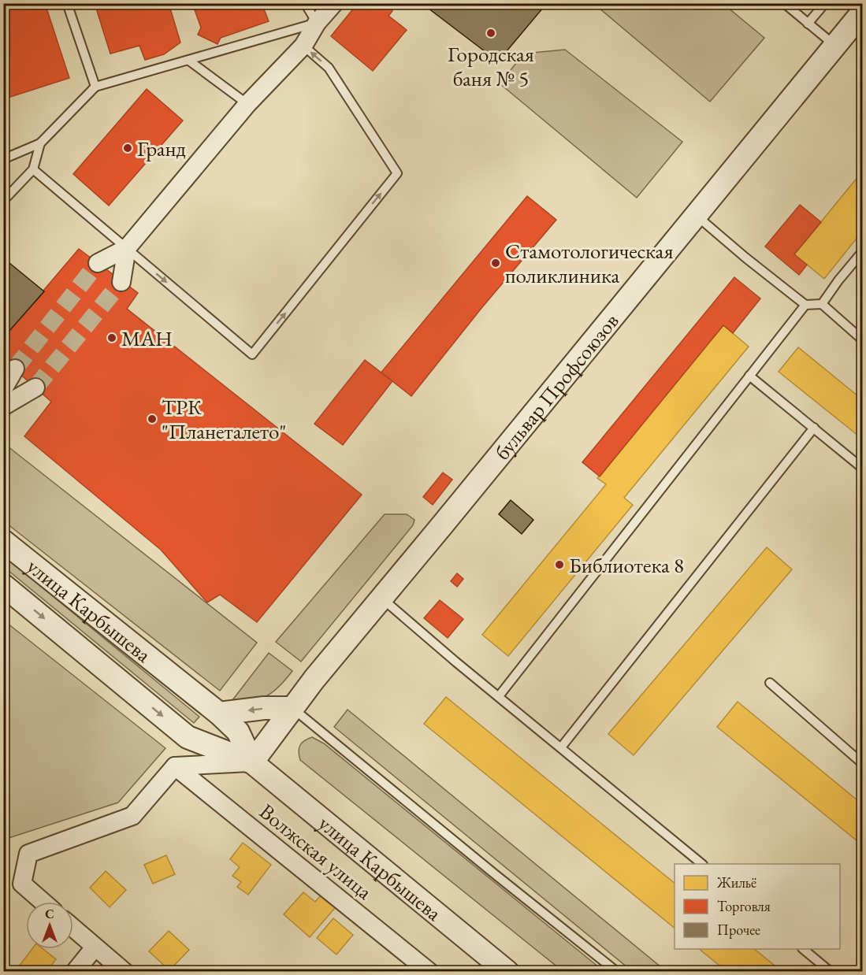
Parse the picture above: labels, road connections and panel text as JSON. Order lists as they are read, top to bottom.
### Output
{
  "streets": {
    "street": ["бульвар Профсоюзов", "улица Карбышева", "Волжская улица"]
  },
  "crossings": [
    ["бульвар Профсоюзов", "улица Карбышева"]
  ],
  "places": [
    "Городская баня № 5",
    "Гранд",
    "Стамотологическая поликлиника",
    "МАН",
    "ТРК \"Планеталето\"",
    "Библиотека 8"
  ],
  "legend": ["Жильё", "Торговля", "Прочее"],
  "north": "top"
}
